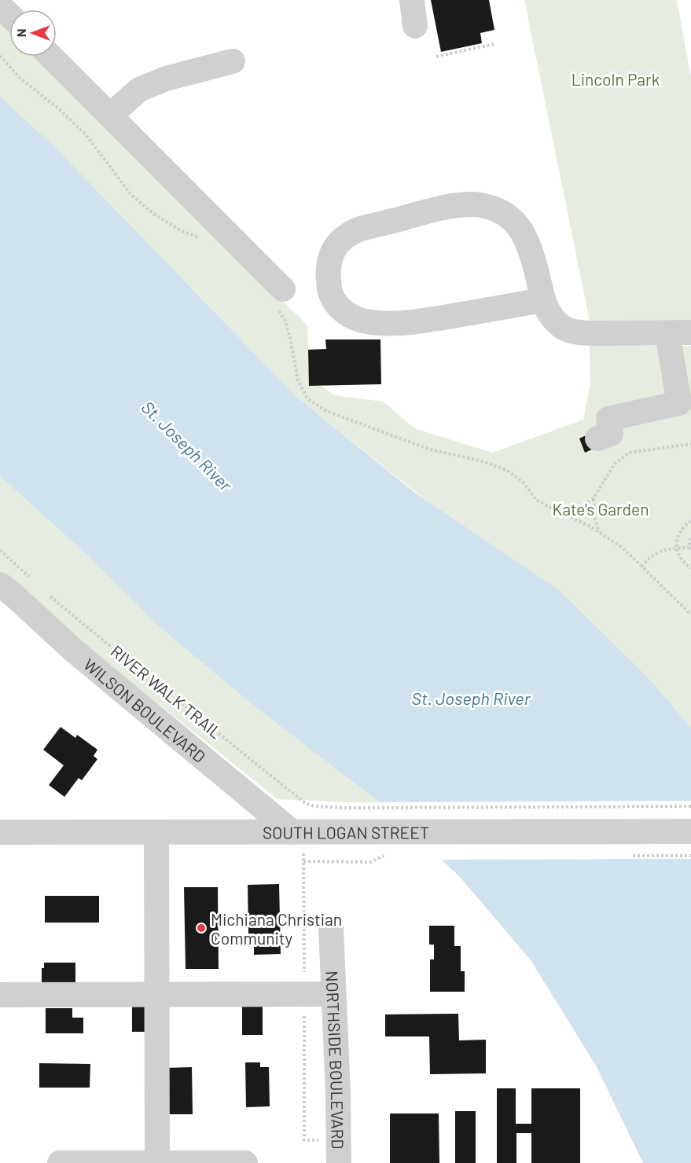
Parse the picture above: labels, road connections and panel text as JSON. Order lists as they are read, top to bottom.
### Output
{
  "streets": {
    "street": ["WILSON BOULEVARD", "SOUTH LOGAN STREET", "NORTHSIDE BOULEVARD"],
    "path": ["RIVER WALK TRAIL"]
  },
  "crossings": [
    ["WILSON BOULEVARD", "SOUTH LOGAN STREET"]
  ],
  "water": ["St. Joseph River"],
  "parks": ["Lincoln Park", "Kate's Garden"],
  "places": ["Michiana Christian Community"],
  "north": "left"
}
